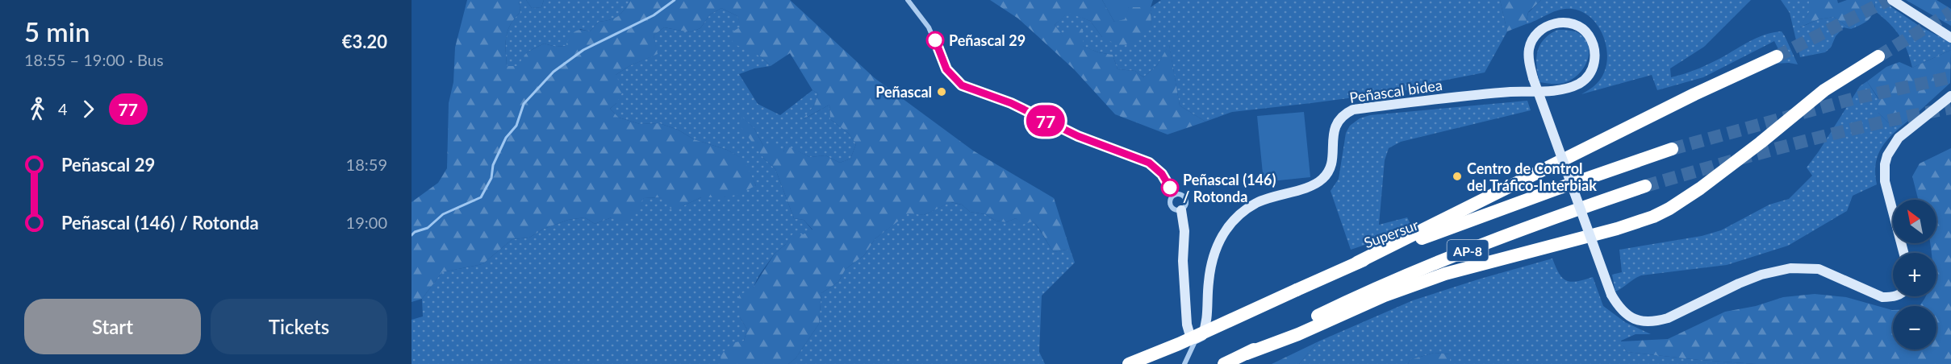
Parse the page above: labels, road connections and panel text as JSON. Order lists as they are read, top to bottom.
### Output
{
  "streets": {
    "highway": ["Supersur", "AP-8"],
    "street": ["Peñascal bidea"]
  },
  "crossings": [
    ["Supersur", "AP-8"]
  ],
  "places": [
    "Peñascal 29",
    "Peñascal",
    "Centro de Control del Tráfico-Interbiak",
    "Peñascal (146) / Rotonda"
  ],
  "lines": ["bus line 77"],
  "north": "top left",
  "page": {
    "heading": ["5 min", "18:55 – 19:00 · Bus", "€3.20"],
    "on_map": "77",
    "legs": ["4", "77"],
    "list": [
      {
        "name": "Peñascal 29",
        "value": "18:59"
      },
      {
        "name": "Peñascal (146) / Rotonda",
        "value": "19:00"
      }
    ],
    "map_buttons": ["+", "−"],
    "buttons": ["Start", "Tickets"]
  }
}
